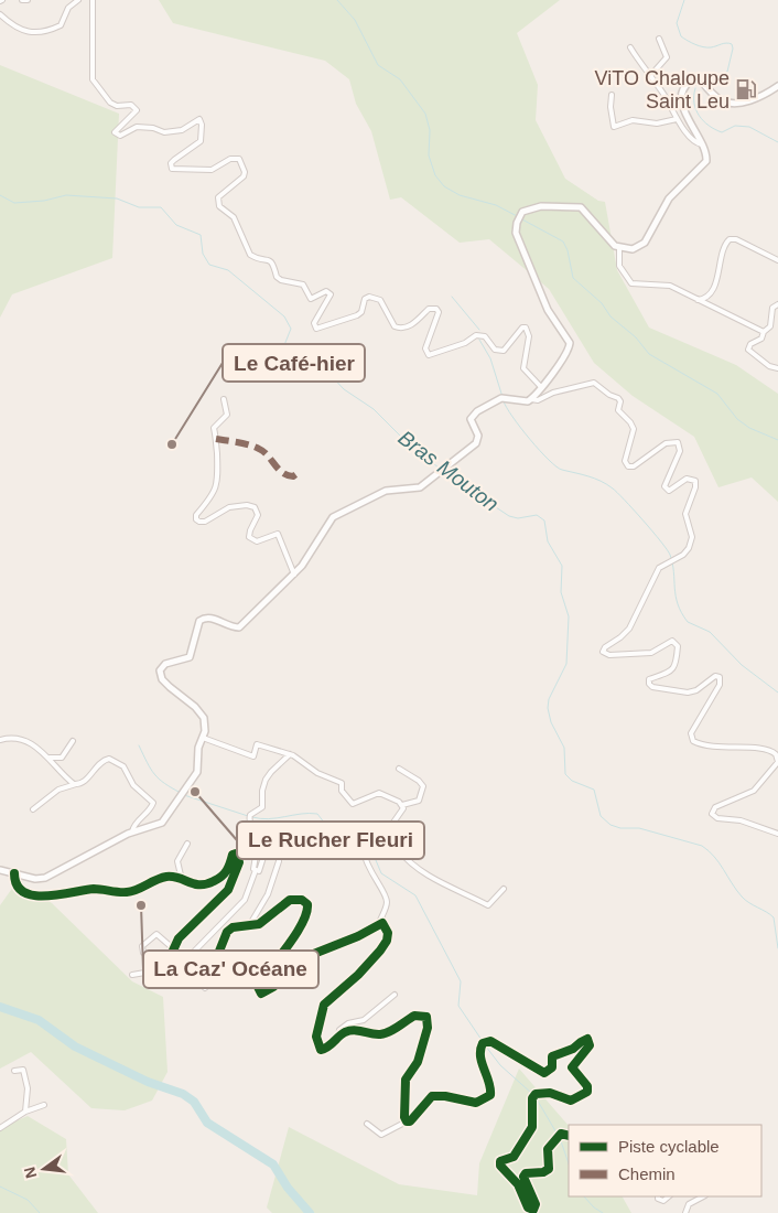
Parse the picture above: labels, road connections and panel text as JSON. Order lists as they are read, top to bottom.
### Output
{
  "water": ["Bras Mouton"],
  "places": {
    "fuel station": ["ViTO Chaloupe Saint Leu"],
    "other": ["Le Café-hier", "Le Rucher Fleuri", "La Caz' Océane"]
  },
  "legend": ["Piste cyclable", "Chemin"],
  "north": "left"
}
